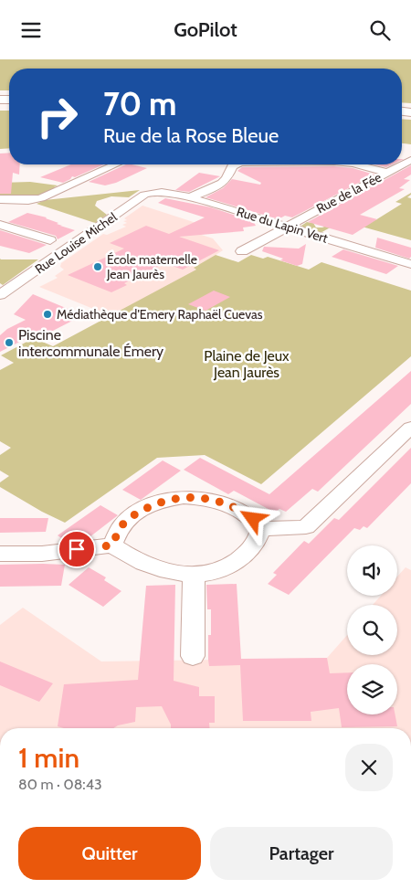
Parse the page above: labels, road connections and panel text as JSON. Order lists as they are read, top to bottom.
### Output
{
  "streets": {
    "street": ["Rue de la Fée", "Rue du Lapin Vert", "Rue Louise Michel"]
  },
  "crossings": [
    ["Rue de la Fée", "Rue du Lapin Vert"],
    ["Rue du Lapin Vert", "Rue Louise Michel"]
  ],
  "parks": ["Plaine de Jeux Jean Jaurès"],
  "places": ["École maternelle Jean Jaurès", "Médiathèque d'Emery Raphaël Cuevas", "Piscine intercommunale Émery"],
  "page": {
    "header": "GoPilot",
    "turn": ["70 m", "Rue de la Rose Bleue"],
    "heading": ["1 min", "80 m · 08:43"],
    "buttons": ["Quitter", "Partager"]
  }
}
